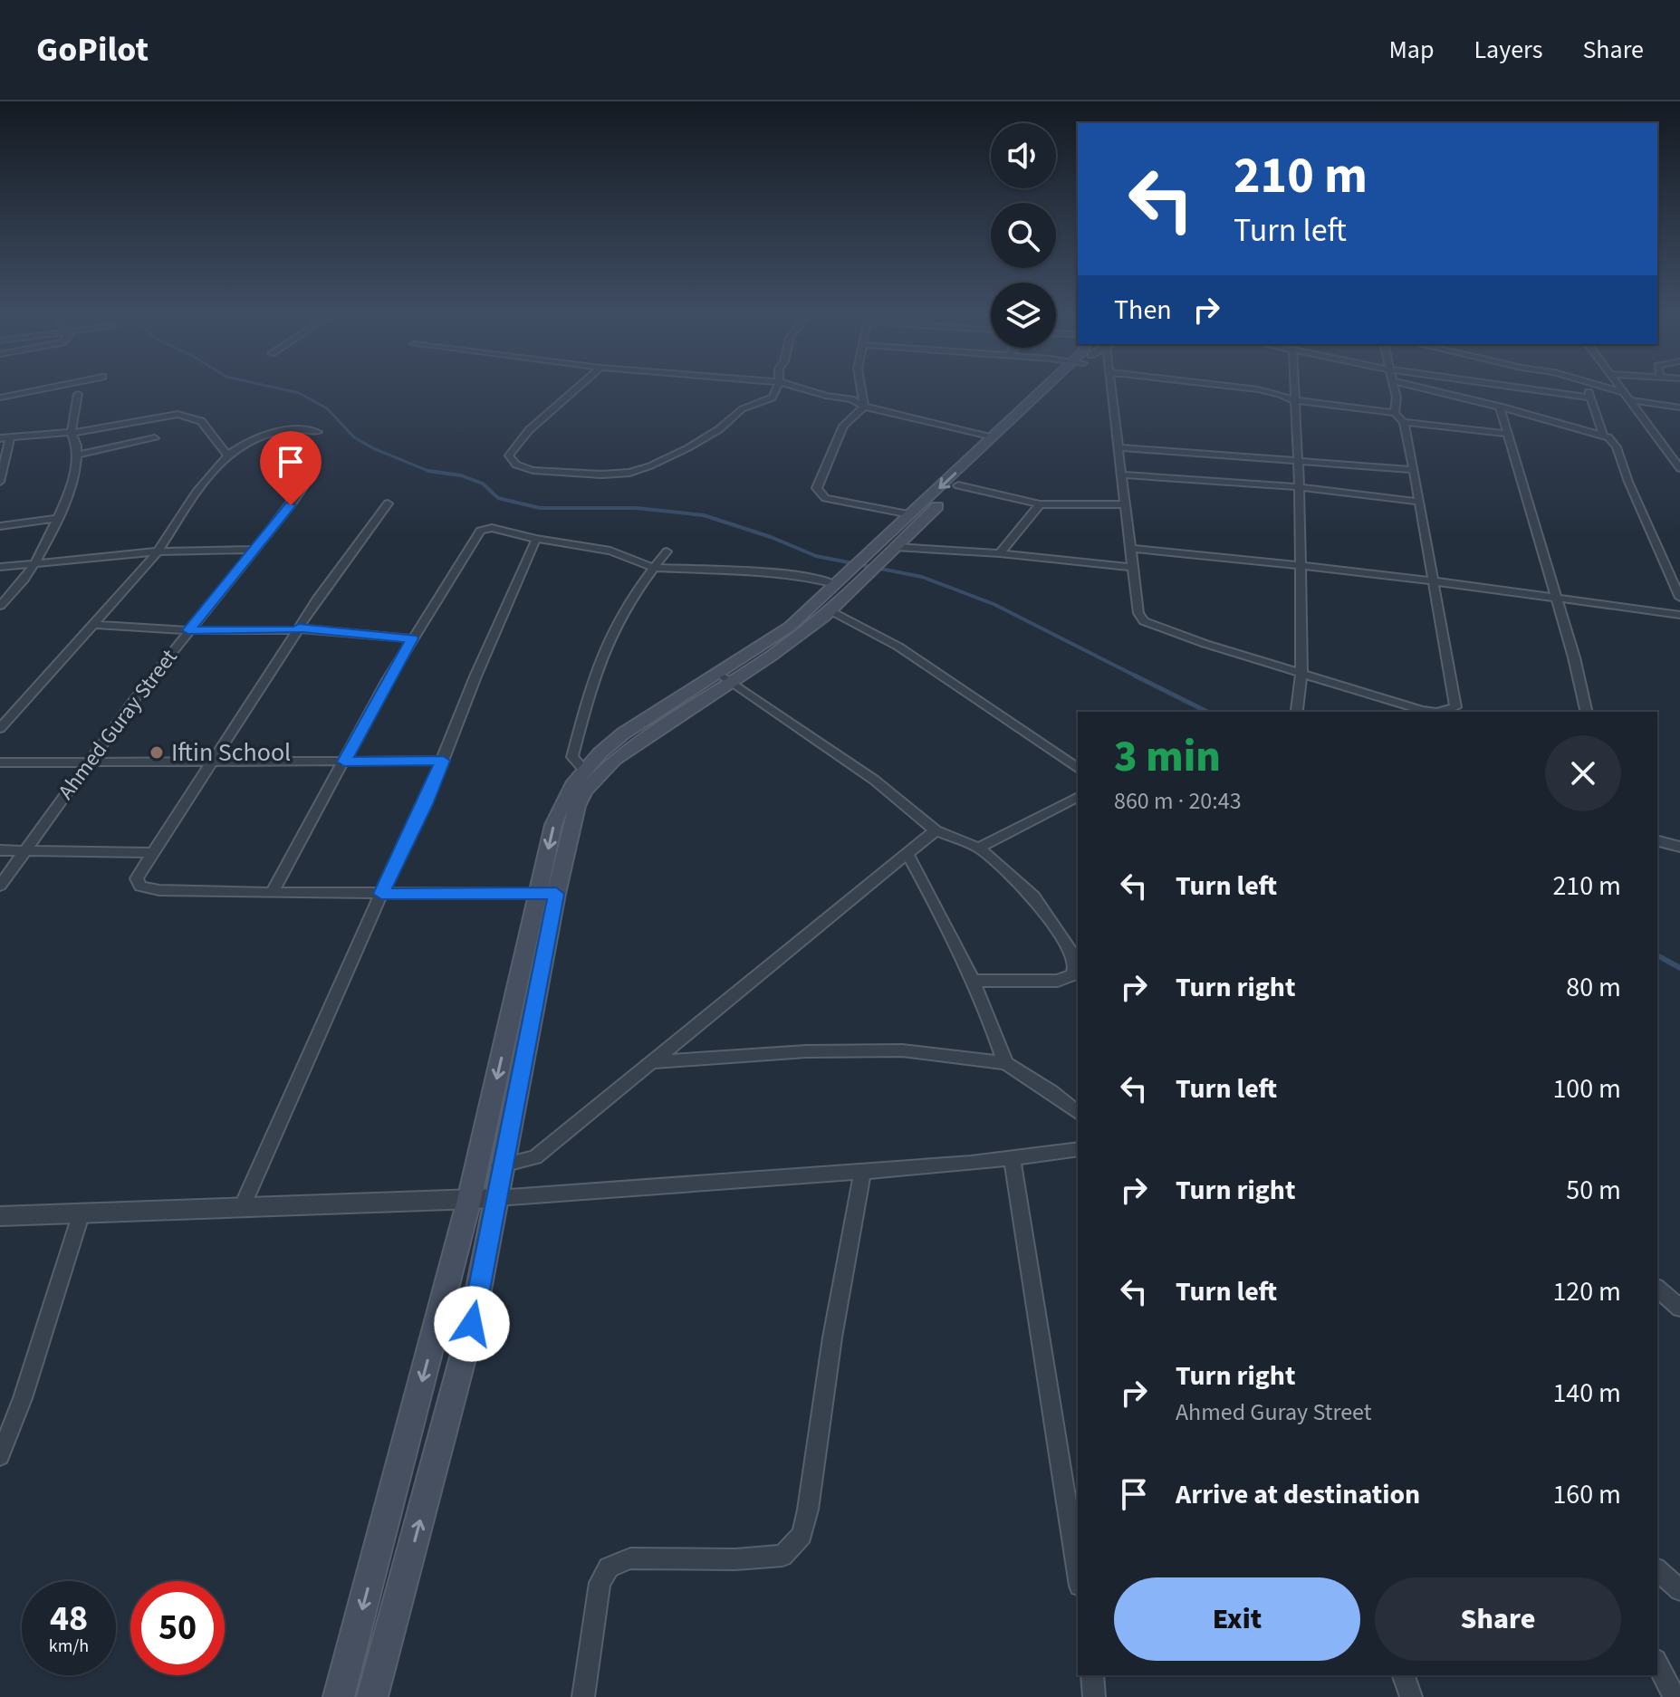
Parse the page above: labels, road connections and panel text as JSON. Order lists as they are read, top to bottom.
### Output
{
  "streets": {
    "street": ["Ahmed Guray Street"]
  },
  "places": ["Iftin School"],
  "page": {
    "header": "GoPilot",
    "nav": ["Map", "Layers", "Share"],
    "turn": ["210 m", "Turn left"],
    "then": "Then",
    "heading": ["3 min", "860 m · 20:43"],
    "list": [
      {
        "name": "Turn left",
        "value": "210 m"
      },
      {
        "name": "Turn right",
        "value": "80 m"
      },
      {
        "name": "Turn left",
        "value": "100 m"
      },
      {
        "name": "Turn right",
        "value": "50 m"
      },
      {
        "name": "Turn left",
        "value": "120 m"
      },
      {
        "name": "Turn right",
        "note": "Ahmed Guray Street",
        "value": "140 m"
      },
      {
        "name": "Arrive at destination",
        "value": "160 m"
      }
    ],
    "buttons": ["Exit", "Share"],
    "speed": "48 km/h",
    "limit": "50"
  }
}
